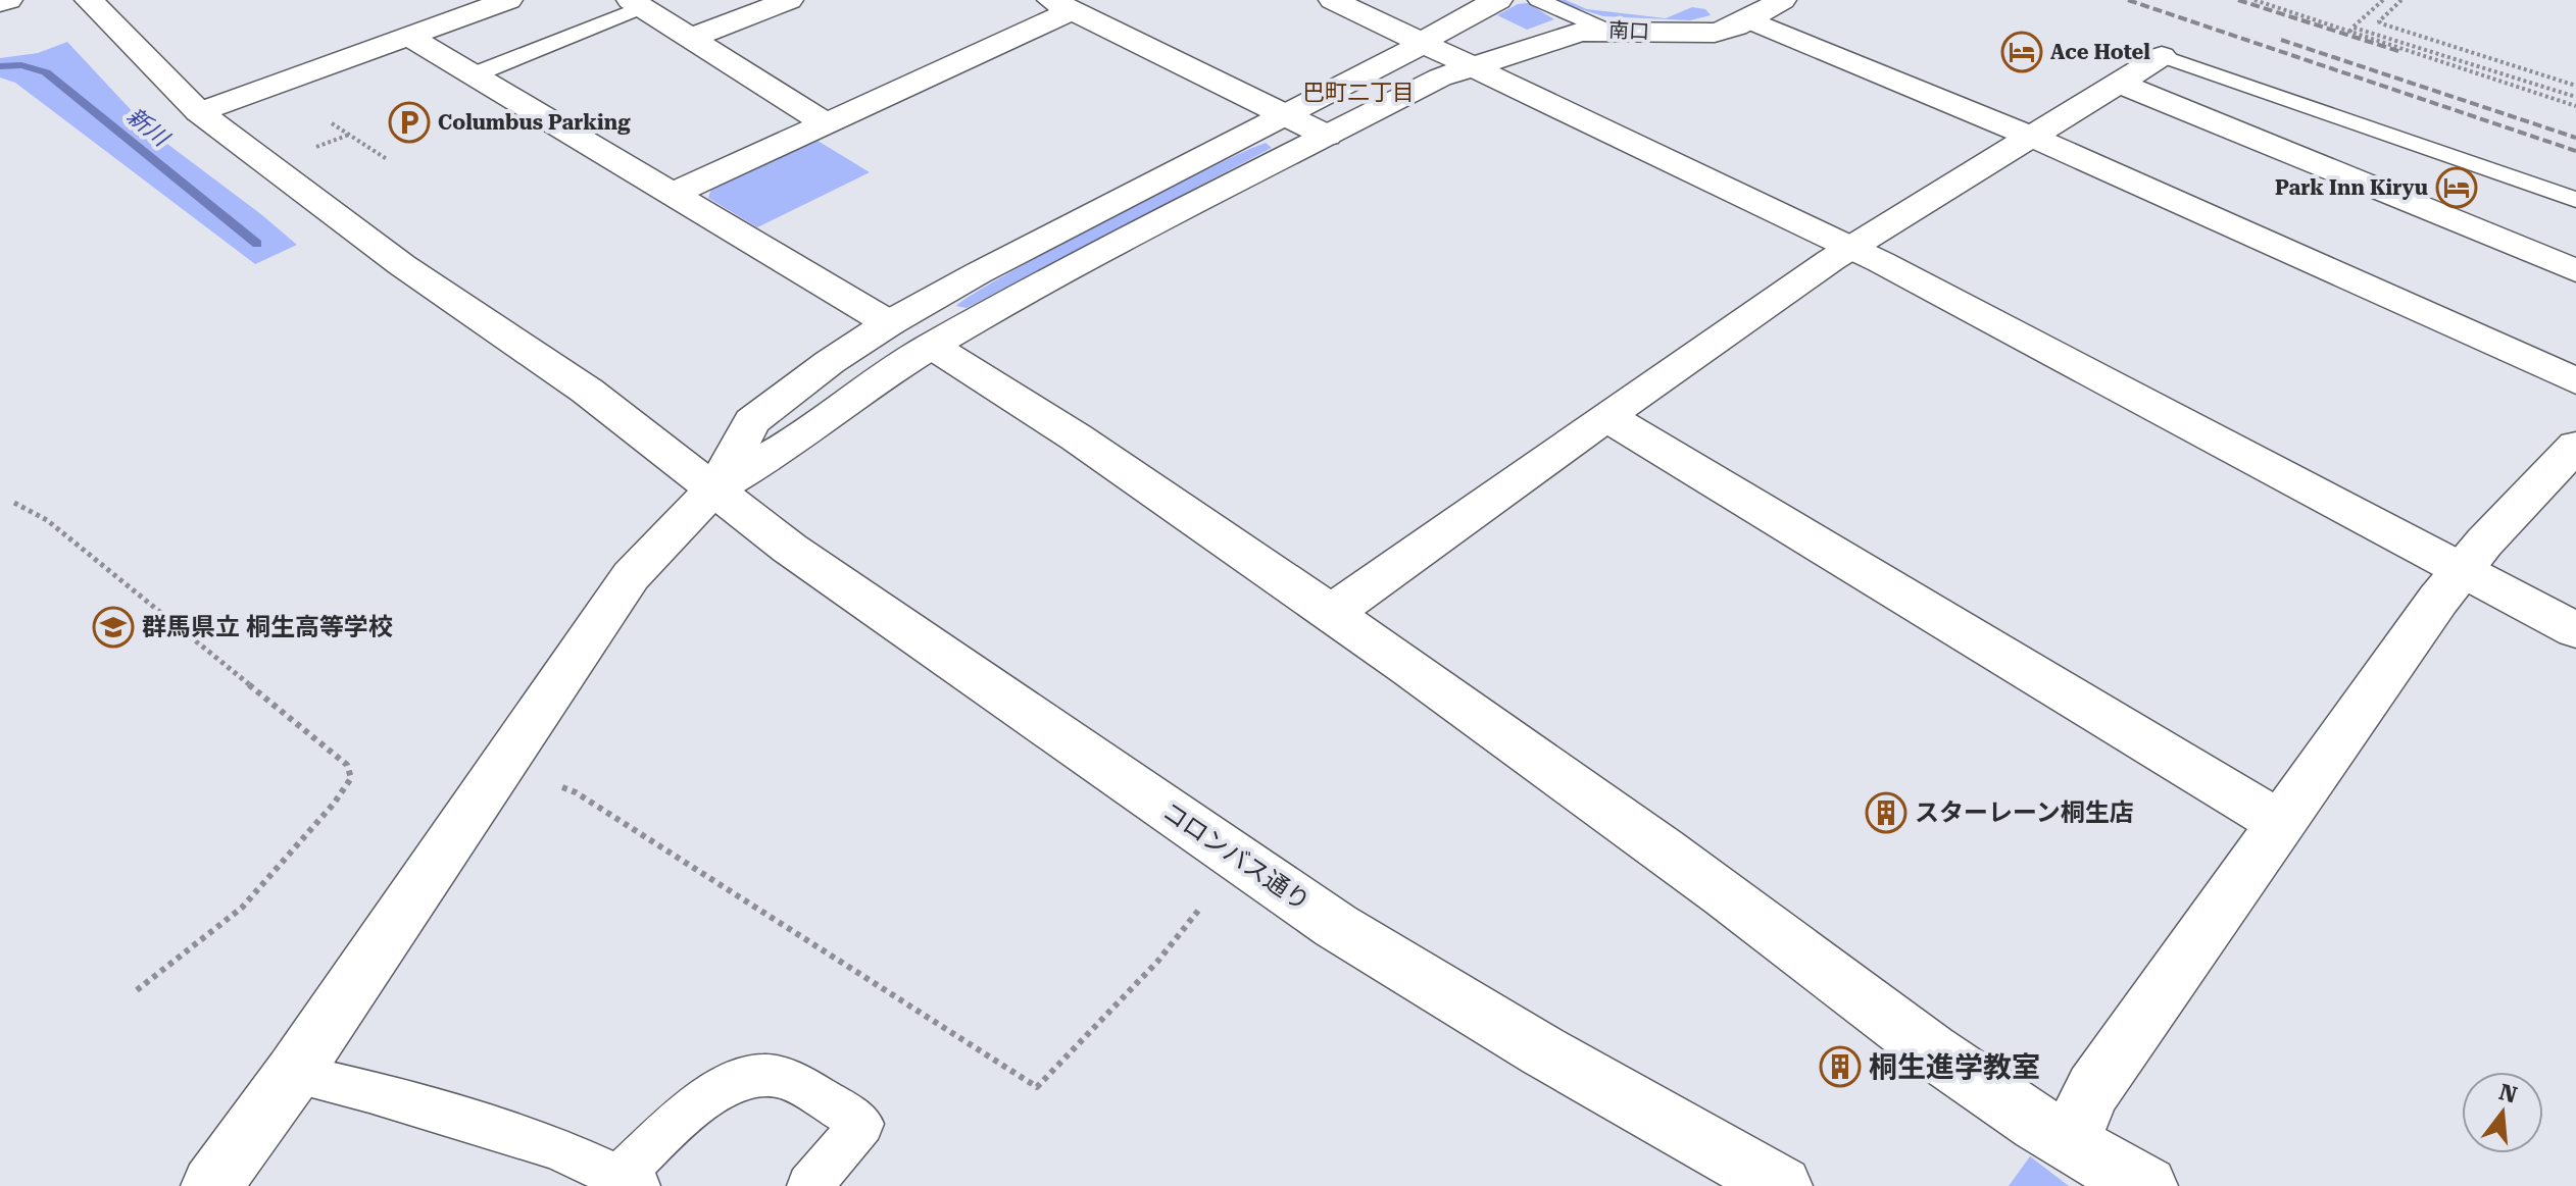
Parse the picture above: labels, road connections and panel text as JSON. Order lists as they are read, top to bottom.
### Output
{
  "streets": {
    "street": ["南口", "コロンバス通り"]
  },
  "crossings": [
    ["南口", "コロンバス通り"]
  ],
  "districts": ["巴町二丁目"],
  "water": ["新川"],
  "places": {
    "hotel": ["Ace Hotel", "Park Inn Kiryu"],
    "parking": ["Columbus Parking"],
    "school or university": ["群馬県立 桐生高等学校"],
    "building": ["スターレーン桐生店", "桐生進学教室"]
  },
  "north": "top"
}
